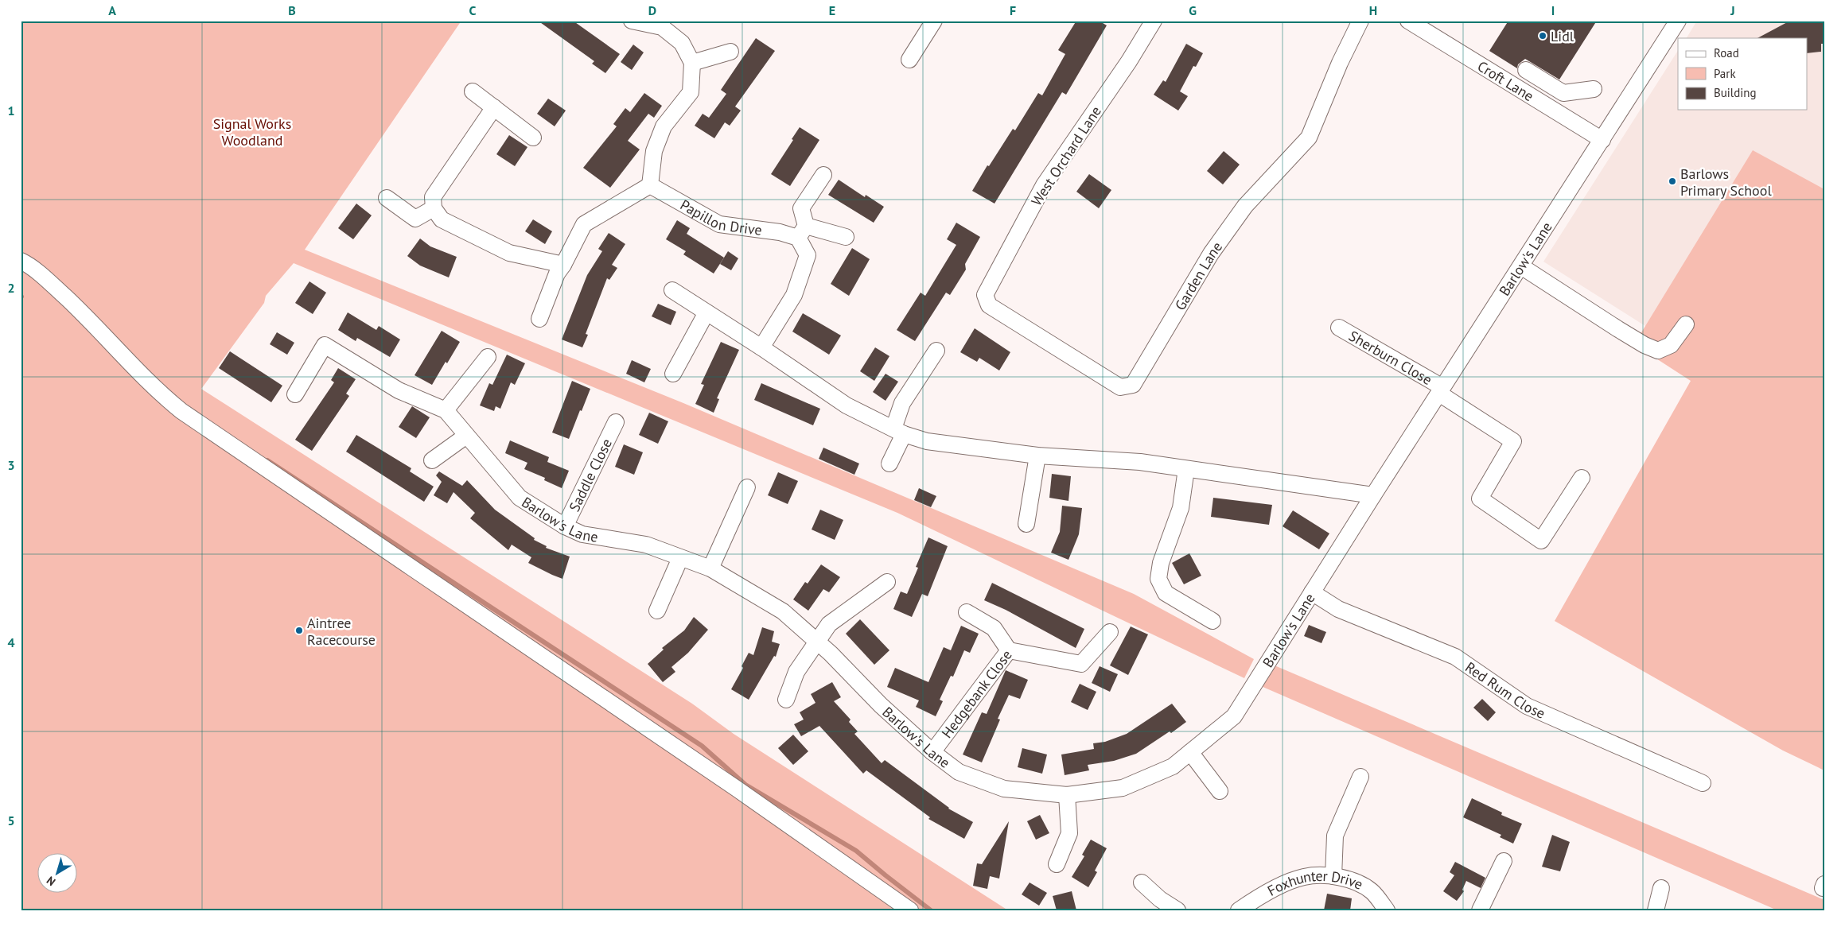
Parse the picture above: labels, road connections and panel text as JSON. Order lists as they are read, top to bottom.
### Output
{
  "streets": {
    "street": [
      "Croft Lane",
      "West Orchard Lane",
      "Papillon Drive",
      "Barlow's Lane",
      "Garden Lane",
      "Sherburn Close",
      "Saddle Close",
      "Red Rum Close",
      "Hedgebank Close",
      "Foxhunter Drive"
    ]
  },
  "crossings": [
    ["Croft Lane", "Barlow's Lane"],
    ["West Orchard Lane", "Garden Lane"],
    ["Barlow's Lane", "Sherburn Close"],
    ["Barlow's Lane", "Saddle Close"],
    ["Barlow's Lane", "Red Rum Close"],
    ["Barlow's Lane", "Hedgebank Close"]
  ],
  "parks": ["Signal Works Woodland"],
  "places": ["Lidl", "Barlows Primary School", "Aintree Racecourse"],
  "legend": ["Road", "Park", "Building"],
  "north": "bottom left",
  "grid": {
    "columns": [
      "A",
      "B",
      "C",
      "D",
      "E",
      "F",
      "G",
      "H",
      "I",
      "J"
    ],
    "rows": [
      "1",
      "2",
      "3",
      "4",
      "5"
    ]
  }
}
